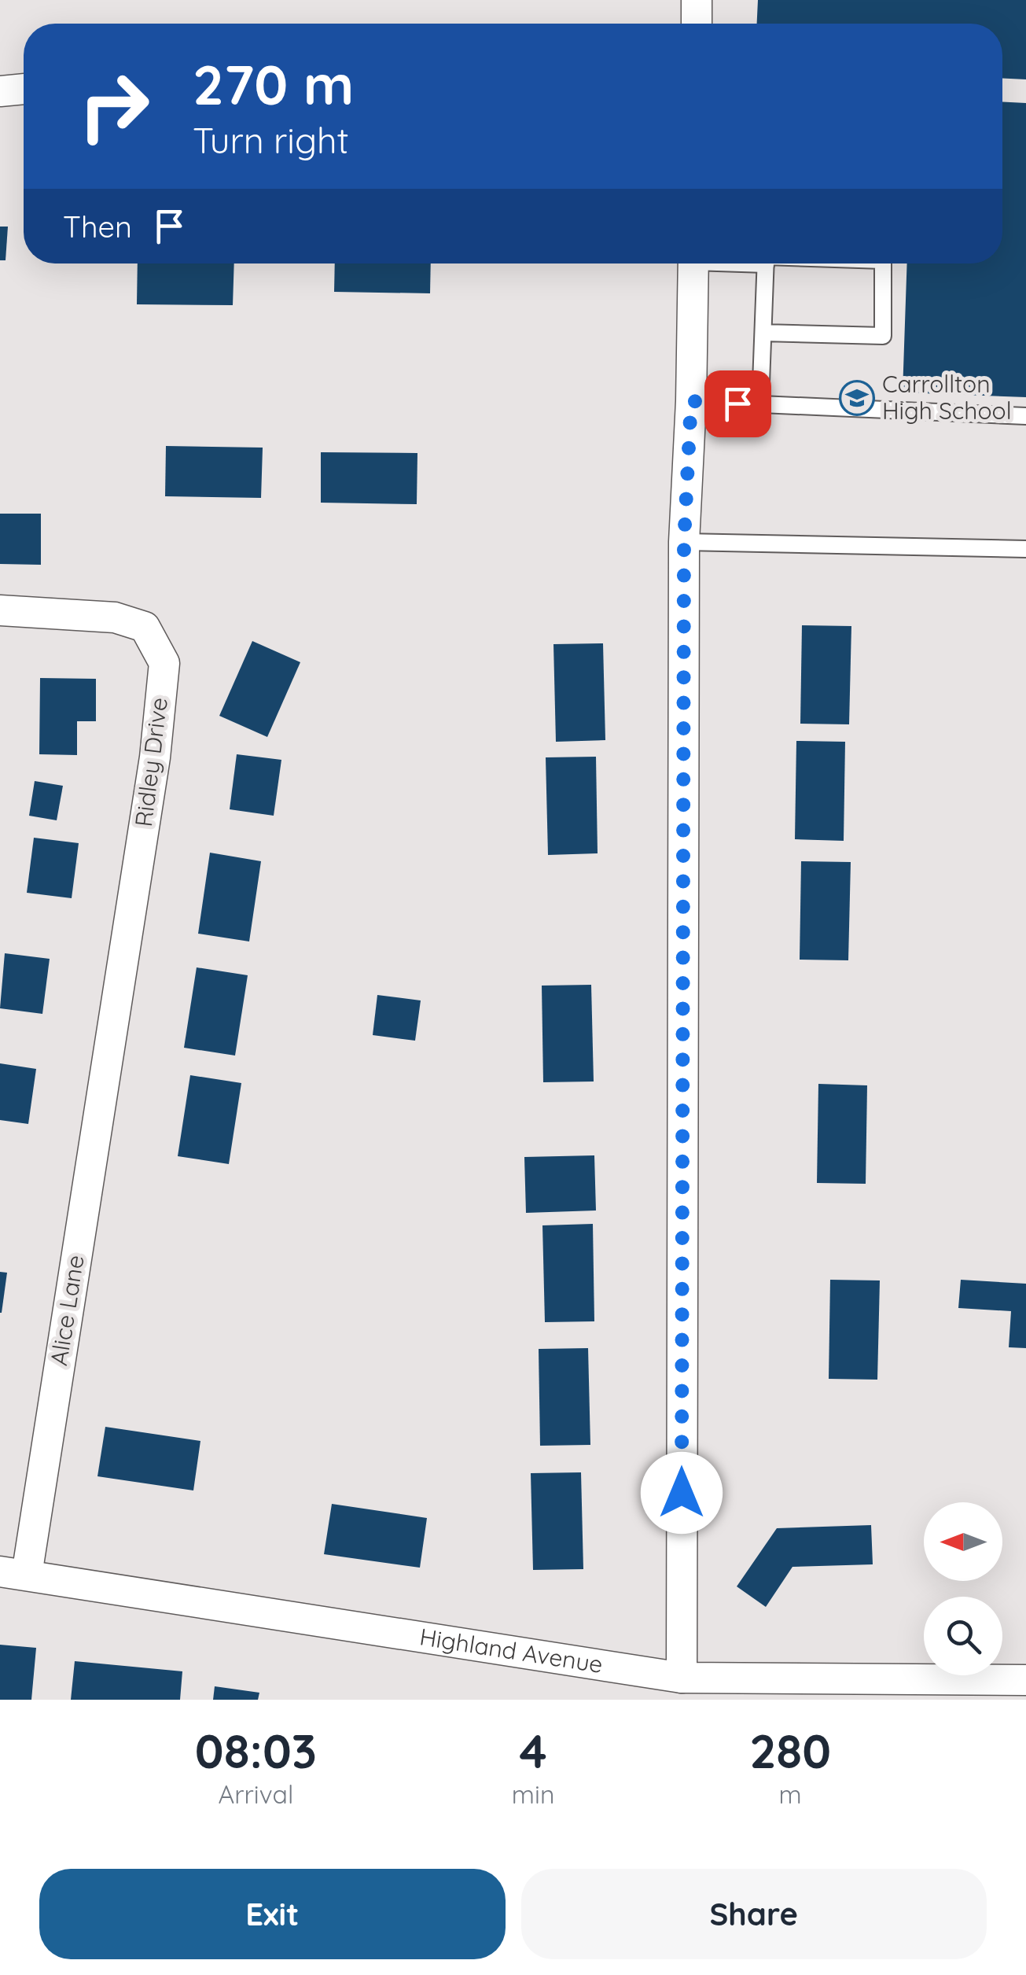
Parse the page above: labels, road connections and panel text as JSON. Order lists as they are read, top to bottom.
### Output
{
  "streets": {
    "street": ["Ridley Drive", "Alice Lane", "Highland Avenue"]
  },
  "crossings": [
    ["Ridley Drive", "Alice Lane"],
    ["Alice Lane", "Highland Avenue"]
  ],
  "places": {
    "school or university": ["Carrollton High School"]
  },
  "north": "left",
  "page": {
    "turn": ["270 m", "Turn right"],
    "then": "Then",
    "eta": [
      "08:03",
      "Arrival",
      "4",
      "min",
      "280",
      "m"
    ],
    "buttons": ["Exit", "Share"]
  }
}
